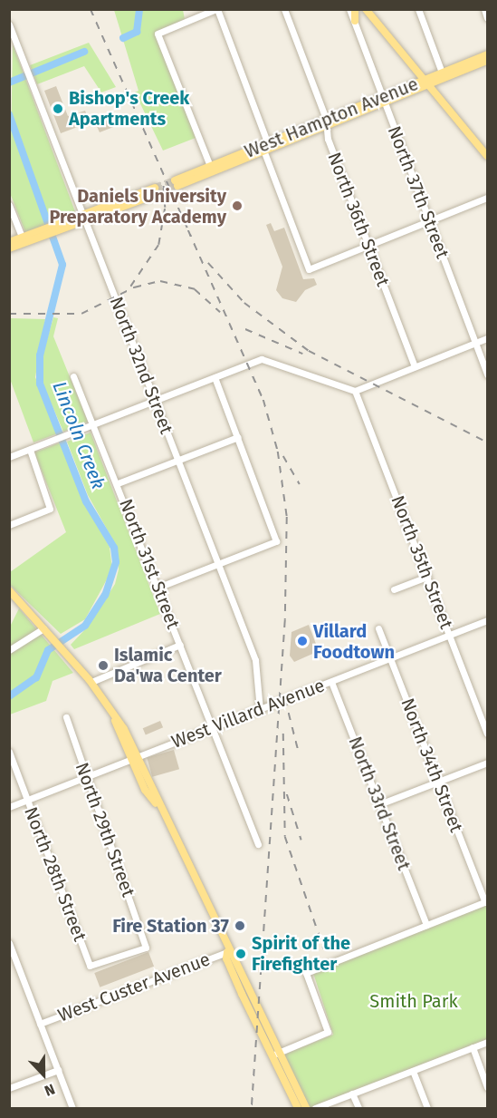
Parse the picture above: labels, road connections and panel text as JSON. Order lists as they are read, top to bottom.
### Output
{
  "streets": {
    "main road": ["West Hampton Avenue"],
    "street": [
      "North 37th Street",
      "North 36th Street",
      "North 32nd Street",
      "North 35th Street",
      "North 31st Street",
      "West Villard Avenue",
      "North 34th Street",
      "North 33rd Street",
      "North 29th Street",
      "North 28th Street",
      "West Custer Avenue"
    ]
  },
  "crossings": [
    ["West Hampton Avenue", "North 37th Street"],
    ["West Hampton Avenue", "North 36th Street"],
    ["North 32nd Street", "West Villard Avenue"],
    ["North 35th Street", "West Villard Avenue"],
    ["North 31st Street", "West Villard Avenue"],
    ["West Villard Avenue", "North 34th Street"],
    ["West Villard Avenue", "North 33rd Street"],
    ["West Villard Avenue", "North 29th Street"],
    ["West Villard Avenue", "North 28th Street"],
    ["North 29th Street", "North 28th Street"]
  ],
  "water": ["Lincoln Creek"],
  "parks": ["Smith Park"],
  "places": [
    "Bishop's Creek Apartments",
    "Daniels University Preparatory Academy",
    "Villard Foodtown",
    "Islamic Da'wa Center",
    "Fire Station 37",
    "Spirit of the Firefighter"
  ],
  "north": "bottom"
}
